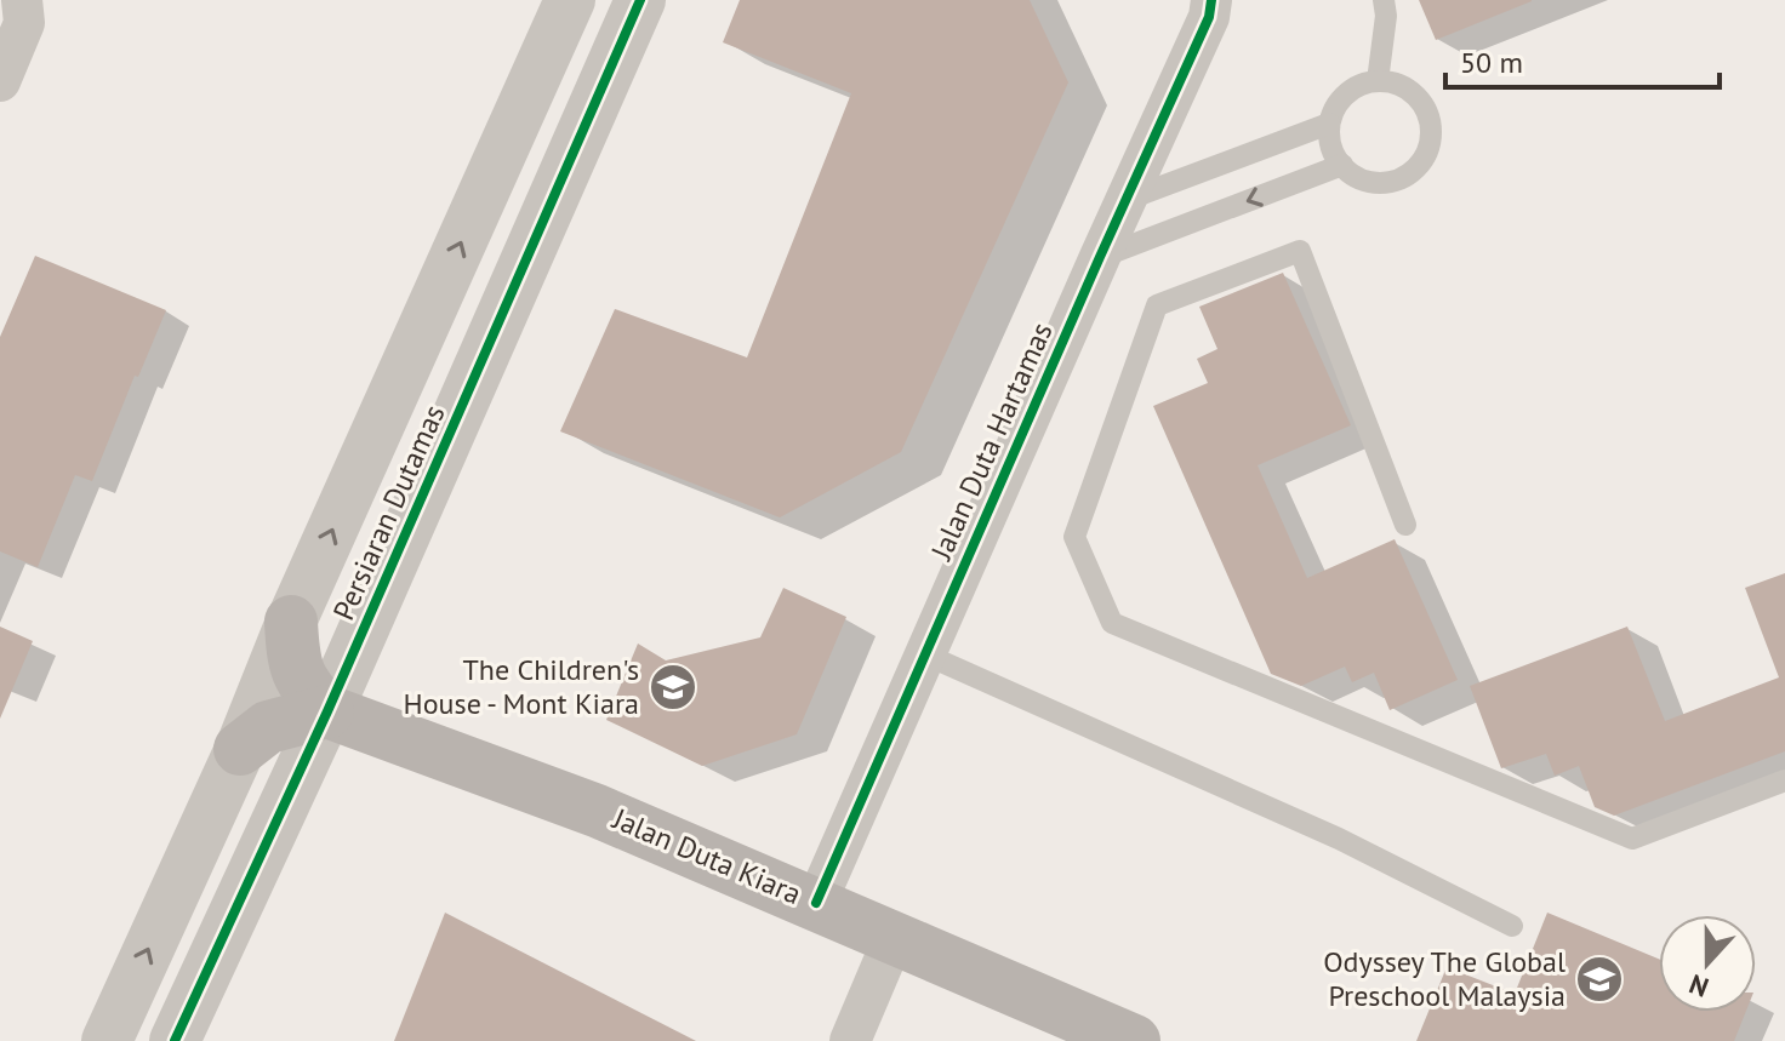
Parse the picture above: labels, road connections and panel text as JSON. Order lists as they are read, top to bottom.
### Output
{
  "streets": {
    "main road": ["Jalan Duta Kiara"],
    "street": ["Jalan Duta Hartamas", "Persiaran Dutamas"]
  },
  "crossings": [
    ["Jalan Duta Hartamas", "Jalan Duta Kiara"],
    ["Persiaran Dutamas", "Jalan Duta Kiara"]
  ],
  "places": {
    "school or university": ["The Children's House - Mont Kiara", "Odyssey The Global Preschool Malaysia"]
  },
  "scale_bar": "50 m",
  "north": "bottom"
}
